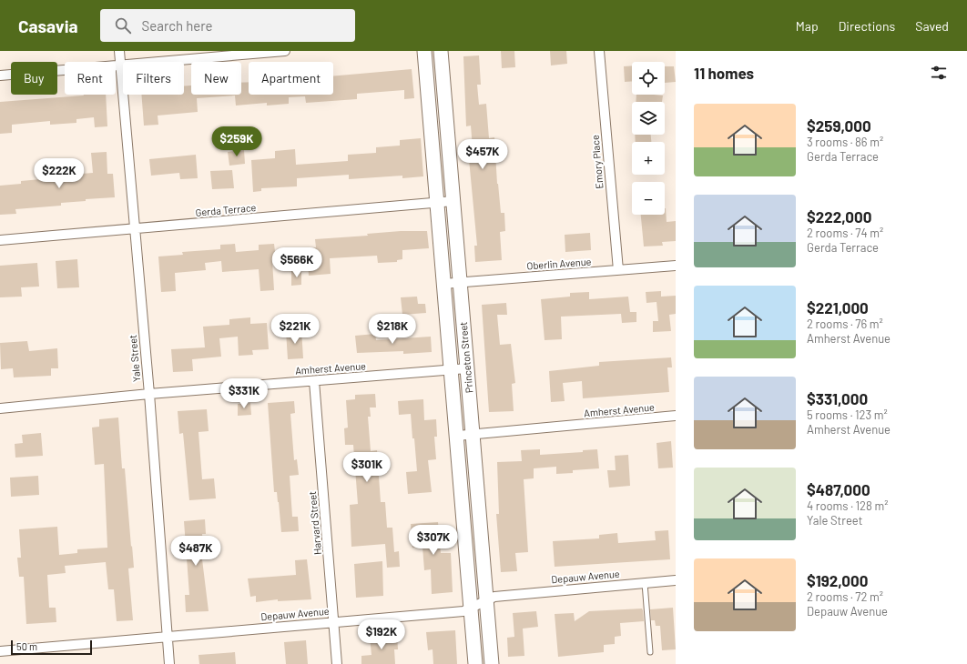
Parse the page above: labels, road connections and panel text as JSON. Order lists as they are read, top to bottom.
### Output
{
  "streets": {
    "main road": ["Princeton Street"],
    "street": [
      "Emory Place",
      "Gerda Terrace",
      "Oberlin Avenue",
      "Yale Street",
      "Amherst Avenue",
      "Harvard Street",
      "Depauw Avenue"
    ]
  },
  "crossings": [
    ["Emory Place", "Oberlin Avenue"],
    ["Gerda Terrace", "Princeton Street"],
    ["Gerda Terrace", "Yale Street"],
    ["Oberlin Avenue", "Princeton Street"],
    ["Princeton Street", "Amherst Avenue"],
    ["Princeton Street", "Depauw Avenue"],
    ["Yale Street", "Amherst Avenue"],
    ["Yale Street", "Depauw Avenue"],
    ["Amherst Avenue", "Harvard Street"],
    ["Harvard Street", "Depauw Avenue"]
  ],
  "scale_bar": "50 m",
  "page": {
    "header": "Casavia",
    "search": "Search here",
    "nav": ["Map", "Directions", "Saved"],
    "heading": "11 homes",
    "map_buttons": ["+", "−"],
    "chip": [
      "Buy",
      "Rent",
      "Filters",
      "New",
      "Apartment"
    ],
    "list": [
      {
        "name": "$259,000",
        "note": "3 rooms · 86 m² · Gerda Terrace"
      },
      {
        "name": "$222,000",
        "note": "2 rooms · 74 m² · Gerda Terrace"
      },
      {
        "name": "$221,000",
        "note": "2 rooms · 76 m² · Amherst Avenue"
      },
      {
        "name": "$331,000",
        "note": "5 rooms · 123 m² · Amherst Avenue"
      },
      {
        "name": "$487,000",
        "note": "4 rooms · 128 m² · Yale Street"
      },
      {
        "name": "$192,000",
        "note": "2 rooms · 72 m² · Depauw Avenue"
      }
    ],
    "price": [
      "$259K",
      "$457K",
      "$222K",
      "$566K",
      "$221K",
      "$218K",
      "$331K",
      "$301K",
      "$307K",
      "$487K",
      "$192K"
    ],
    "scale": "50 m"
  }
}
